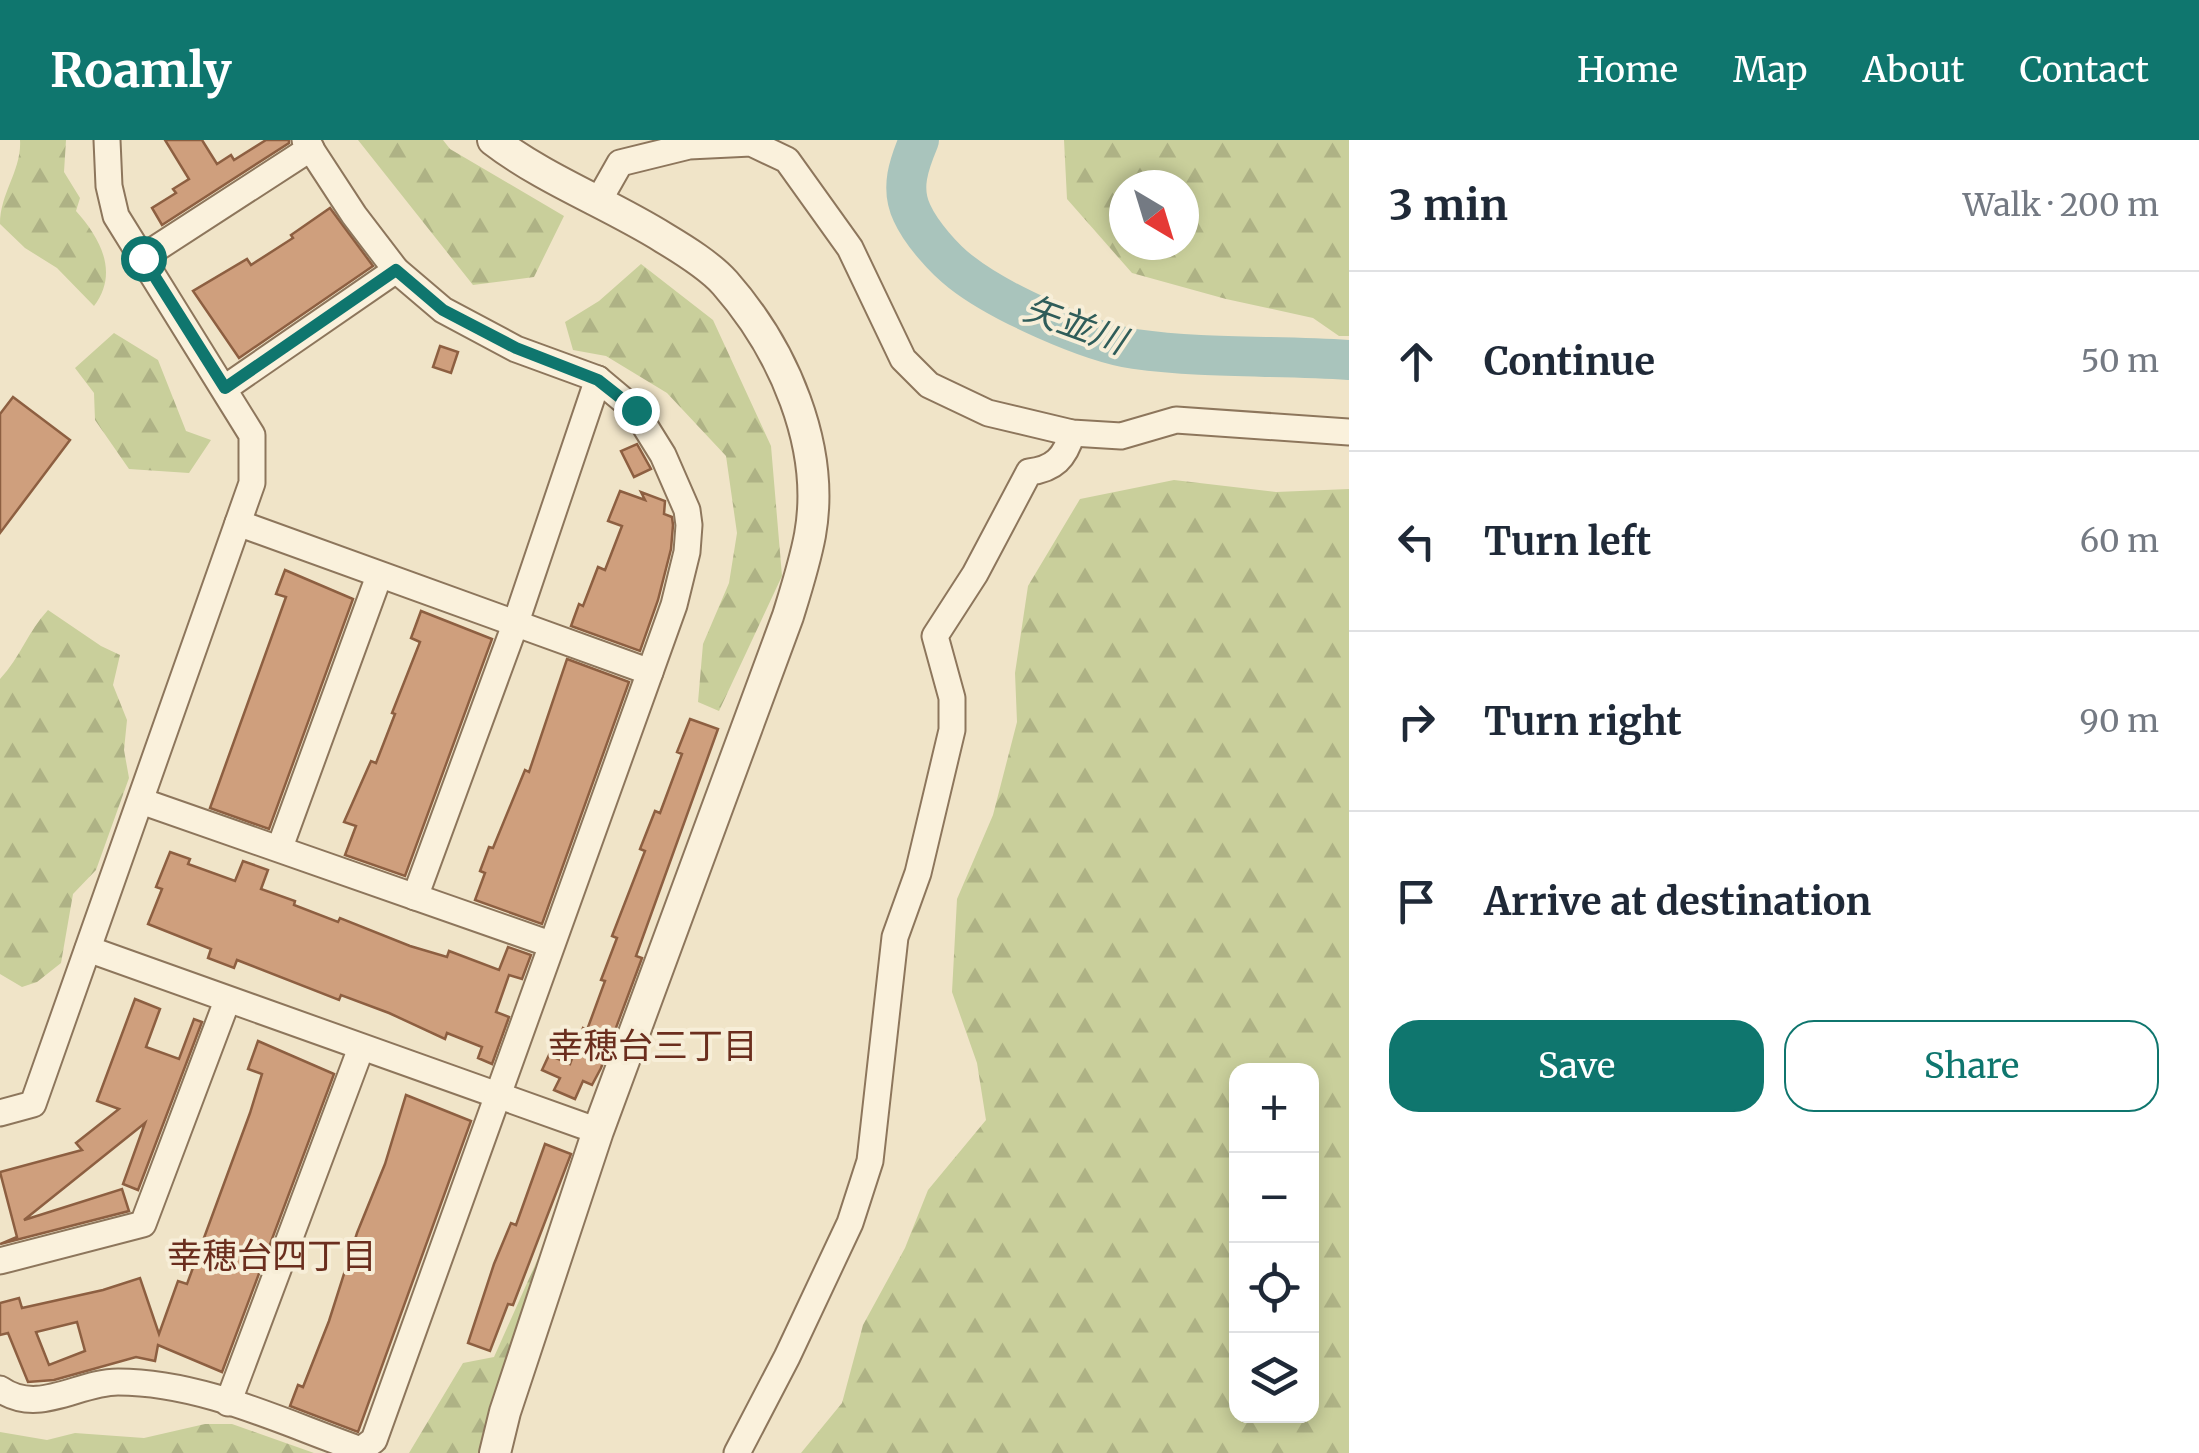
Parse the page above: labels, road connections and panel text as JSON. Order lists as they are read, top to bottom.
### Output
{
  "districts": ["幸穂台三丁目", "幸穂台四丁目"],
  "water": ["矢並川"],
  "north": "bottom right",
  "page": {
    "header": "Roamly",
    "nav": [
      "Home",
      "Map",
      "About",
      "Contact"
    ],
    "heading": ["3 min", "Walk · 200 m"],
    "list": [
      ["Continue", "50 m"],
      ["Turn left", "60 m"],
      ["Turn right", "90 m"],
      "Arrive at destination"
    ],
    "buttons": ["Save", "Share"],
    "map_buttons": ["+", "−"]
  }
}
